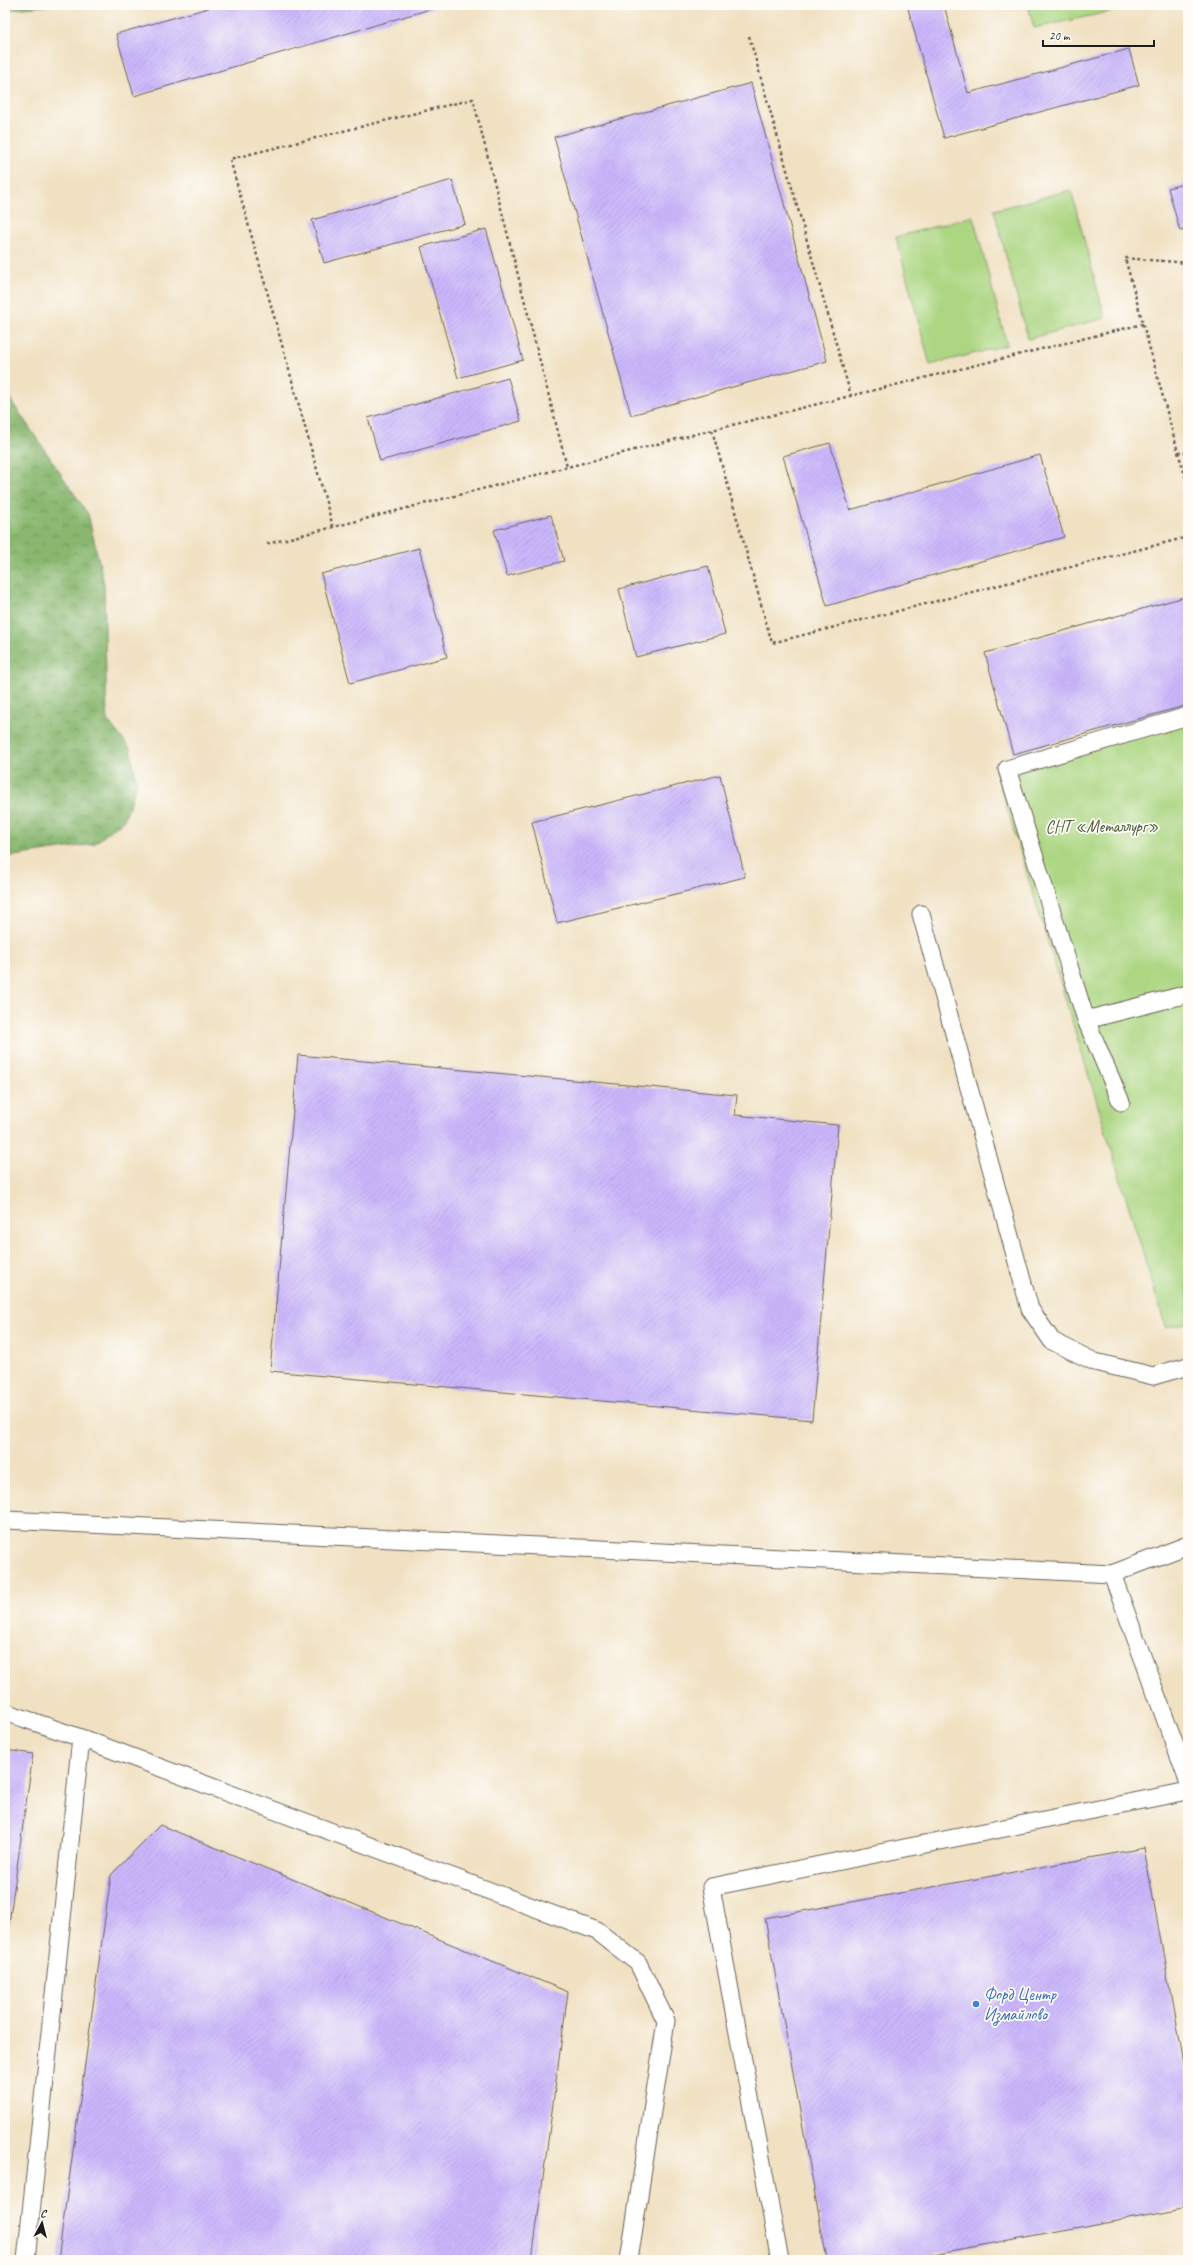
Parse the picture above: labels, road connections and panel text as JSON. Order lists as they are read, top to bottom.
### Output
{
  "parks": ["СНТ «Металлург»"],
  "places": ["Форд Центр Измайлово"],
  "scale_bar": "20 m",
  "north": "top"
}
